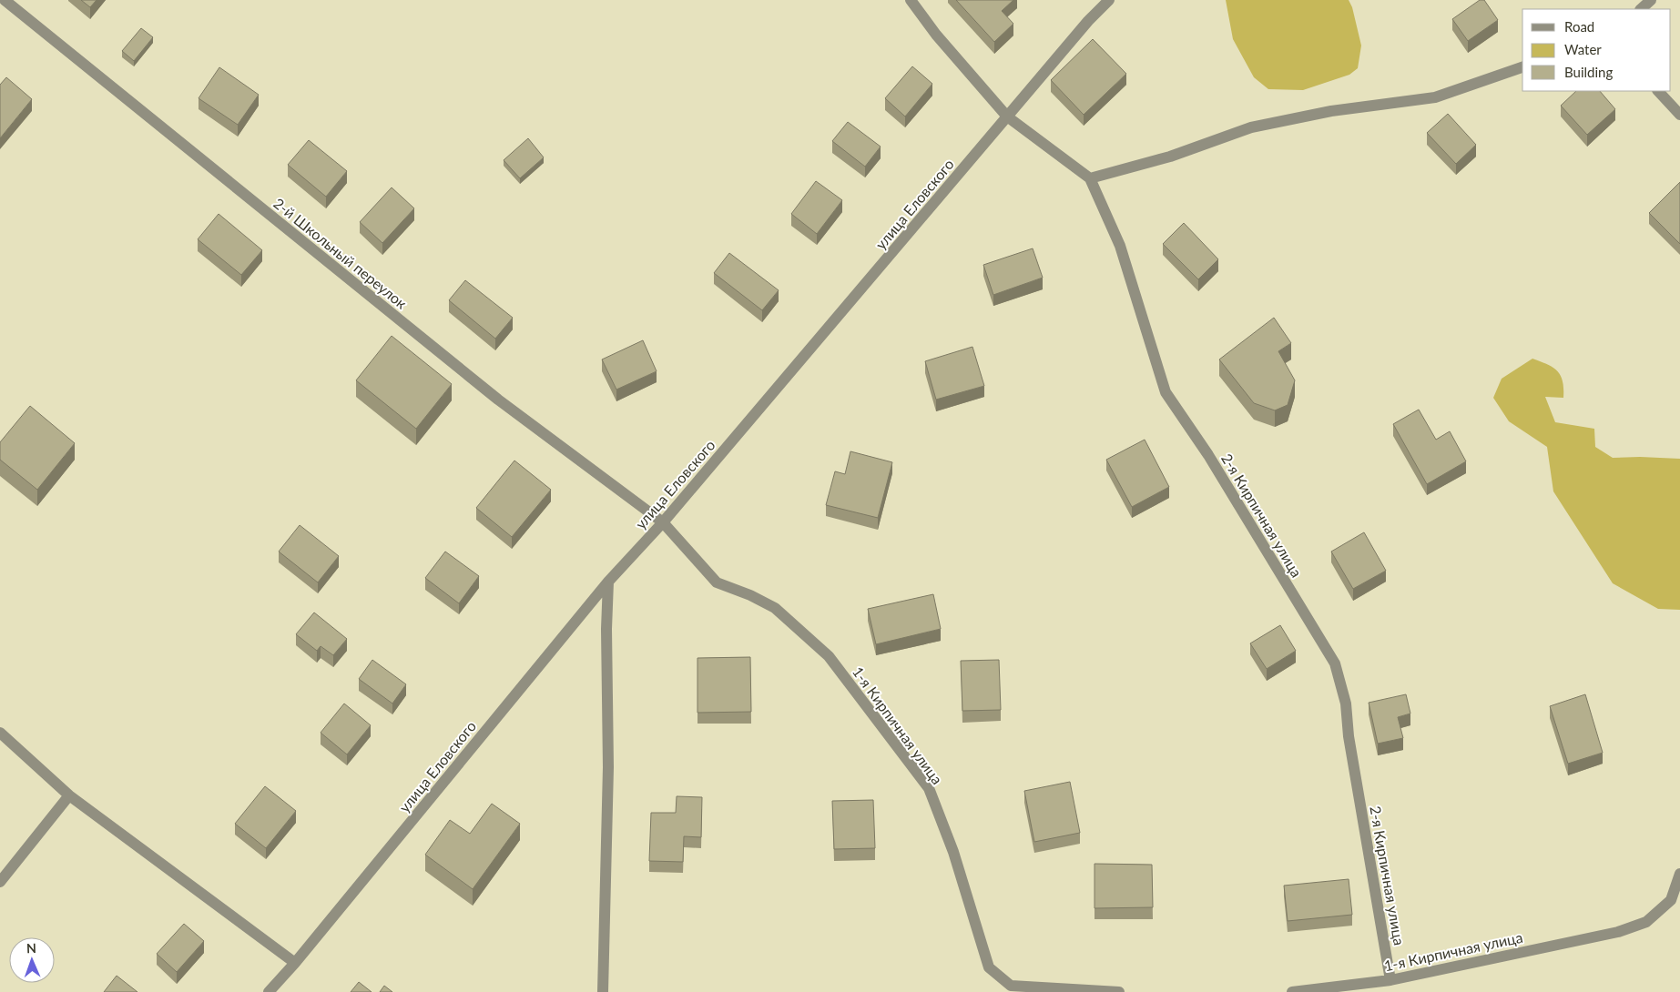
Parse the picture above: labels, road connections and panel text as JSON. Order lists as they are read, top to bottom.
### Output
{
  "streets": {
    "street": [
      "улица Еловского",
      "2-й Школьный переулок",
      "2-я Кирпичная улица",
      "1-я Кирпичная улица"
    ]
  },
  "crossings": [
    ["улица Еловского", "2-й Школьный переулок"],
    ["улица Еловского", "2-я Кирпичная улица"],
    ["улица Еловского", "1-я Кирпичная улица"],
    ["2-й Школьный переулок", "1-я Кирпичная улица"],
    ["2-я Кирпичная улица", "1-я Кирпичная улица"]
  ],
  "legend": ["Road", "Water", "Building"],
  "north": "top"
}
